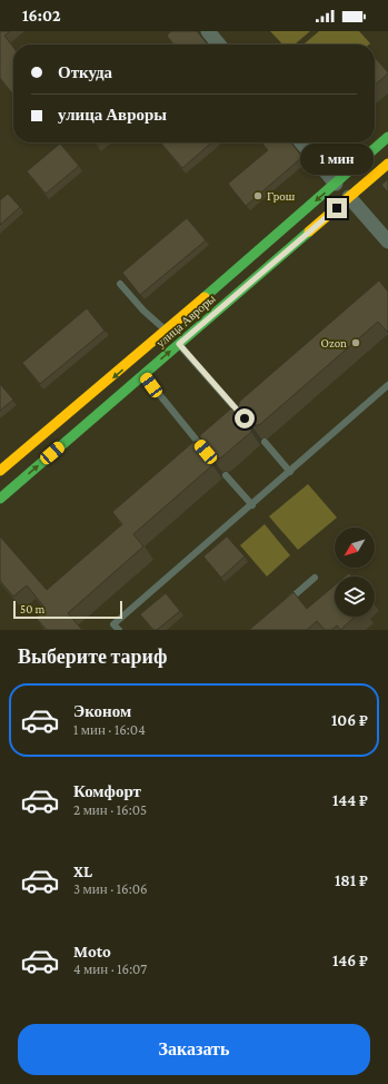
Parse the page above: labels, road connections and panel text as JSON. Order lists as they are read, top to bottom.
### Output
{
  "streets": {
    "main road": ["улица Авроры"]
  },
  "places": ["Грош", "Ozon"],
  "scale_bar": "50 m",
  "north": "bottom left",
  "page": {
    "status": "16:02",
    "banner": ["Откуда", "улица Авроры"],
    "bubble": "1 мин",
    "scale": "50 m",
    "heading": "Выберите тариф",
    "list": [
      {
        "name": "Эконом",
        "note": "1 мин · 16:04",
        "value": "106 ₽"
      },
      {
        "name": "Комфорт",
        "note": "2 мин · 16:05",
        "value": "144 ₽"
      },
      {
        "name": "XL",
        "note": "3 мин · 16:06",
        "value": "181 ₽"
      },
      {
        "name": "Moto",
        "note": "4 мин · 16:07",
        "value": "146 ₽"
      }
    ],
    "buttons": "Заказать"
  }
}
